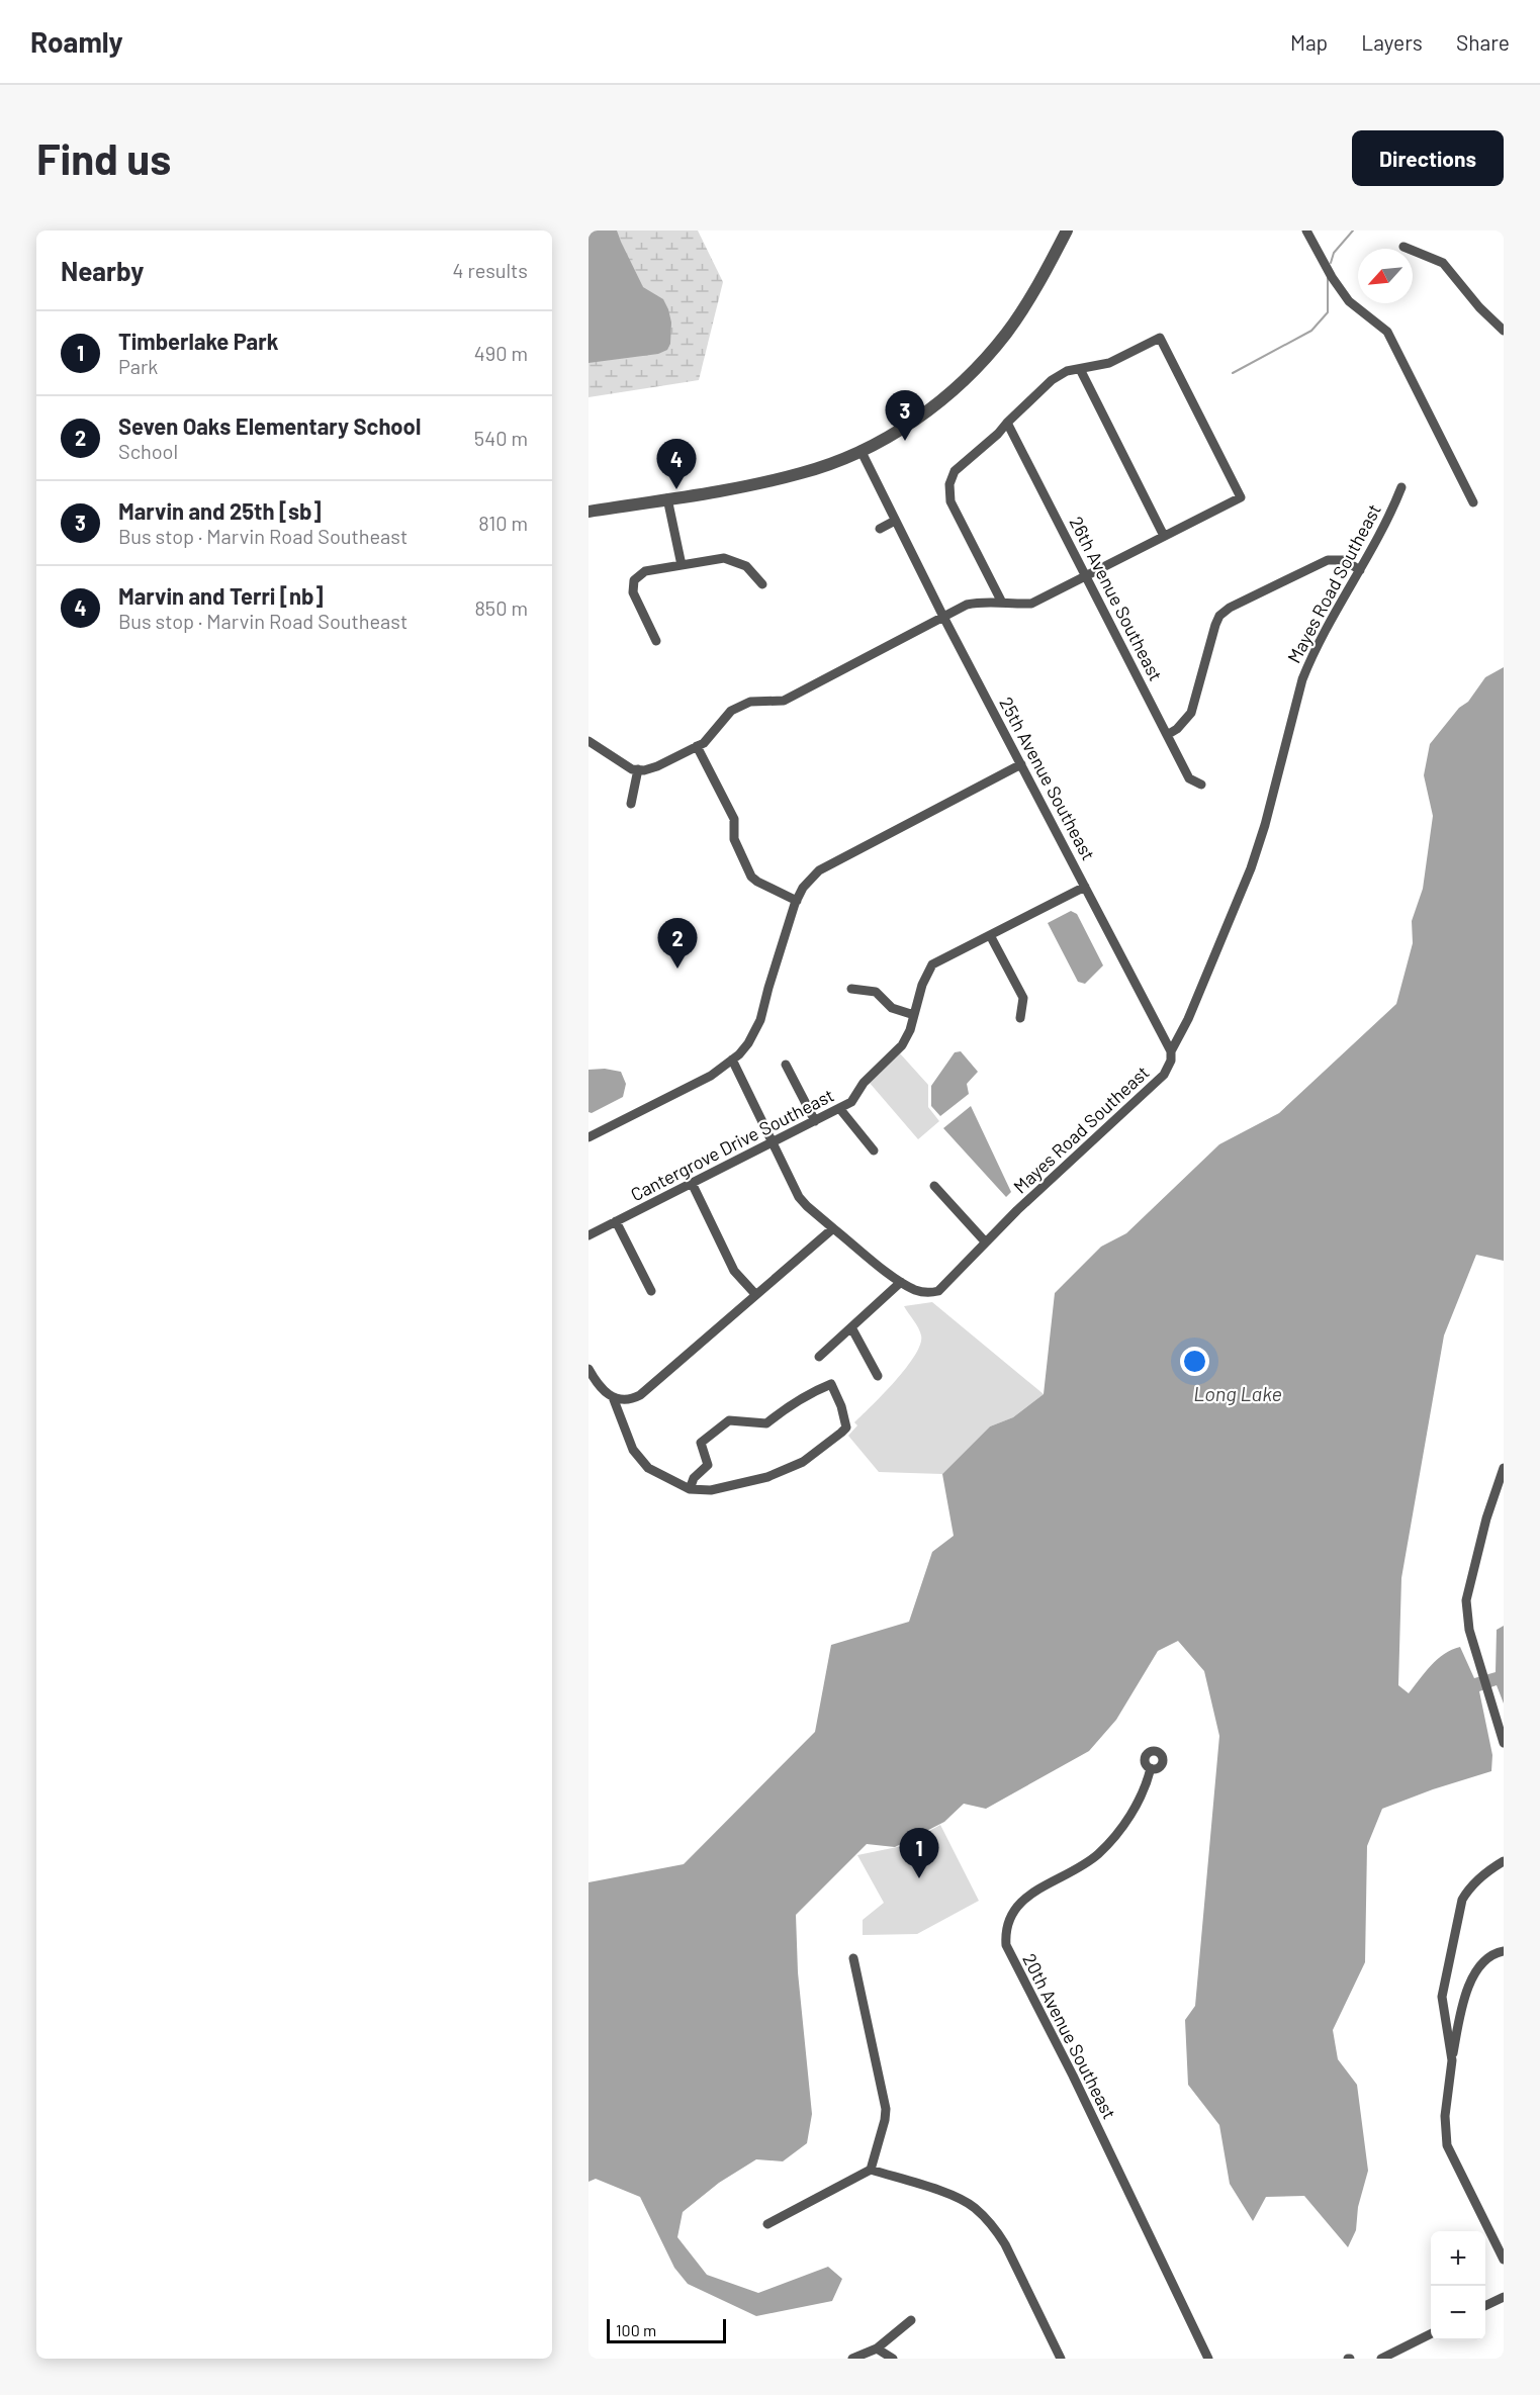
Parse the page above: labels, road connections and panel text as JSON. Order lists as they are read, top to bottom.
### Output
{
  "streets": {
    "street": [
      "Mayes Road Southeast",
      "26th Avenue Southeast",
      "25th Avenue Southeast",
      "Cantergrove Drive Southeast",
      "20th Avenue Southeast"
    ]
  },
  "crossings": [
    ["Mayes Road Southeast", "25th Avenue Southeast"],
    ["Mayes Road Southeast", "Cantergrove Drive Southeast"],
    ["25th Avenue Southeast", "Cantergrove Drive Southeast"]
  ],
  "water": ["Long Lake"],
  "scale_bar": "100 m",
  "north": "bottom left",
  "page": {
    "header": "Roamly",
    "nav": ["Map", "Layers", "Share"],
    "buttons": "Directions",
    "title": "Find us",
    "heading": ["Nearby", "4 results"],
    "list": [
      {
        "mark": "1",
        "name": "Timberlake Park",
        "note": "Park",
        "value": "490 m"
      },
      {
        "mark": "2",
        "name": "Seven Oaks Elementary School",
        "note": "School",
        "value": "540 m"
      },
      {
        "mark": "3",
        "name": "Marvin and 25th [sb]",
        "note": "Bus stop · Marvin Road Southeast",
        "value": "810 m"
      },
      {
        "mark": "4",
        "name": "Marvin and Terri [nb]",
        "note": "Bus stop · Marvin Road Southeast",
        "value": "850 m"
      }
    ],
    "pins": [
      "3",
      "4",
      "2",
      "1"
    ],
    "map_buttons": ["+", "−"],
    "scale": "100 m"
  }
}
